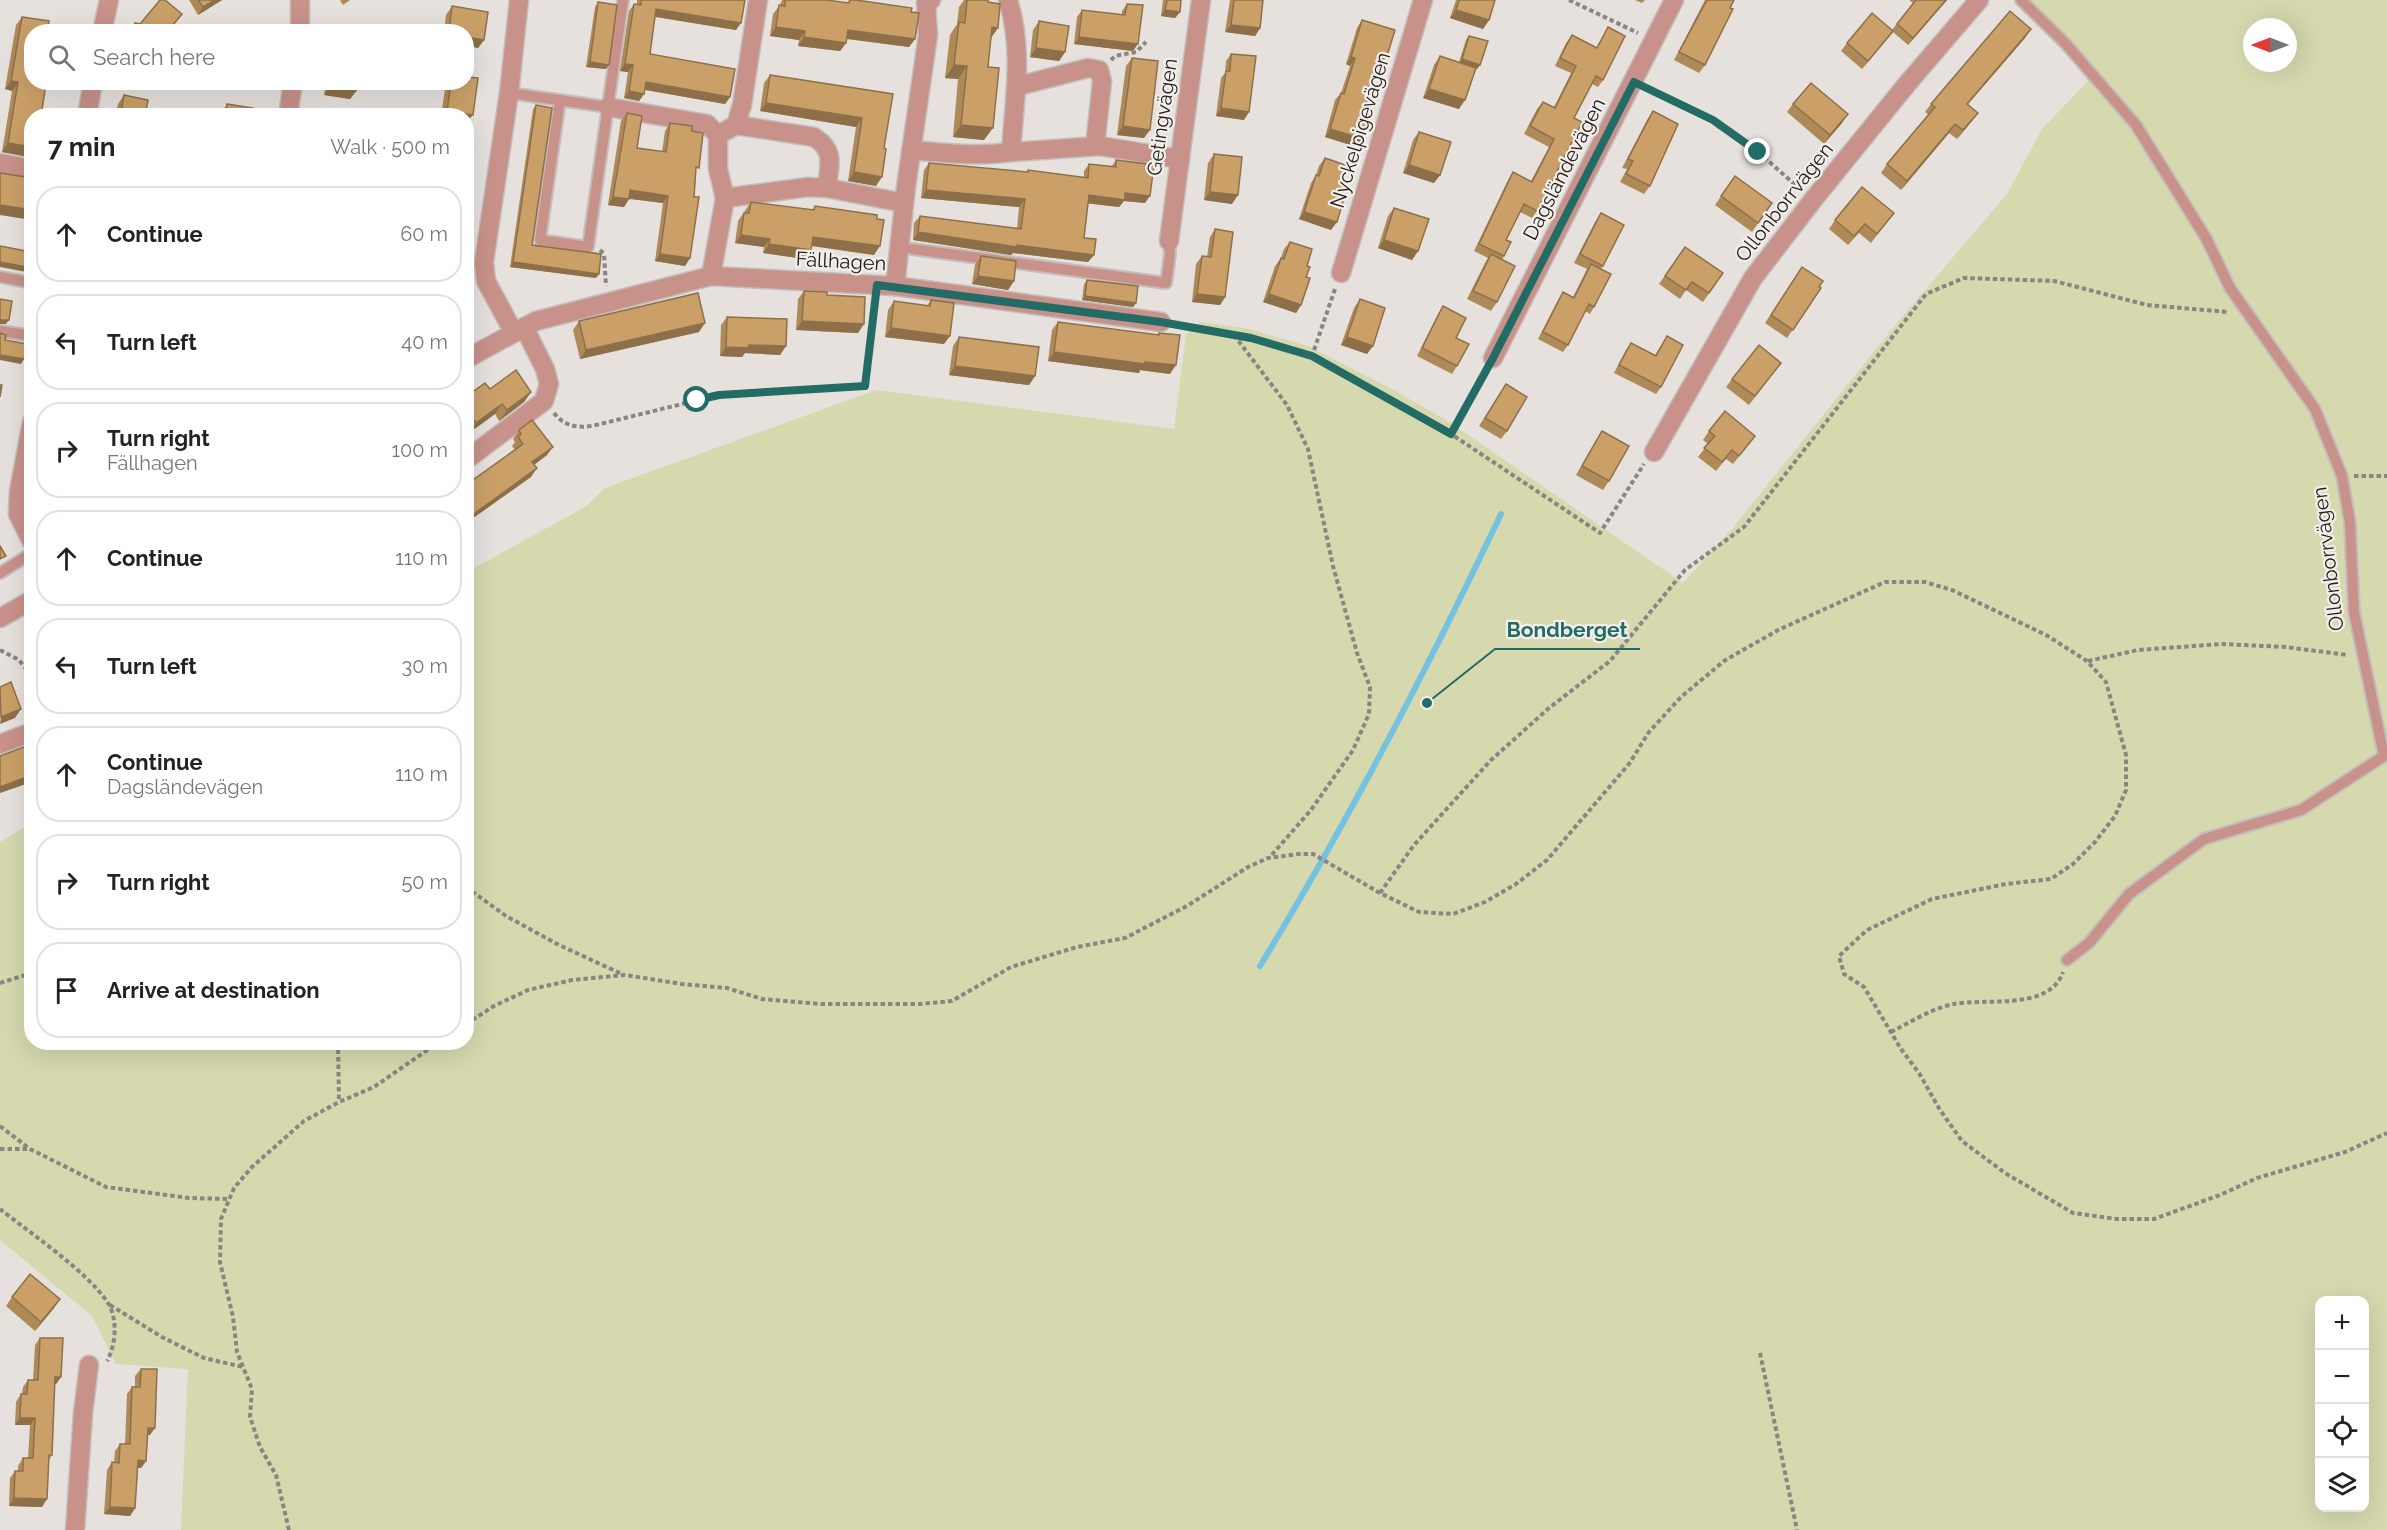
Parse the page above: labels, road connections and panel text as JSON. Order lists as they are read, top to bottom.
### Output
{
  "streets": {
    "street": [
      "Getingvägen",
      "Nyckelpigevägen",
      "Dagsländevägen",
      "Ollonborrvägen",
      "Fällhagen"
    ]
  },
  "places": ["Bondberget"],
  "north": "left",
  "page": {
    "search": "Search here",
    "heading": ["7 min", "Walk · 500 m"],
    "list": [
      ["Continue", "60 m"],
      ["Turn left", "40 m"],
      ["Turn right", "Fällhagen", "100 m"],
      ["Continue", "110 m"],
      ["Turn left", "30 m"],
      ["Continue", "Dagsländevägen", "110 m"],
      ["Turn right", "50 m"],
      "Arrive at destination"
    ],
    "map_buttons": ["+", "−"]
  }
}
